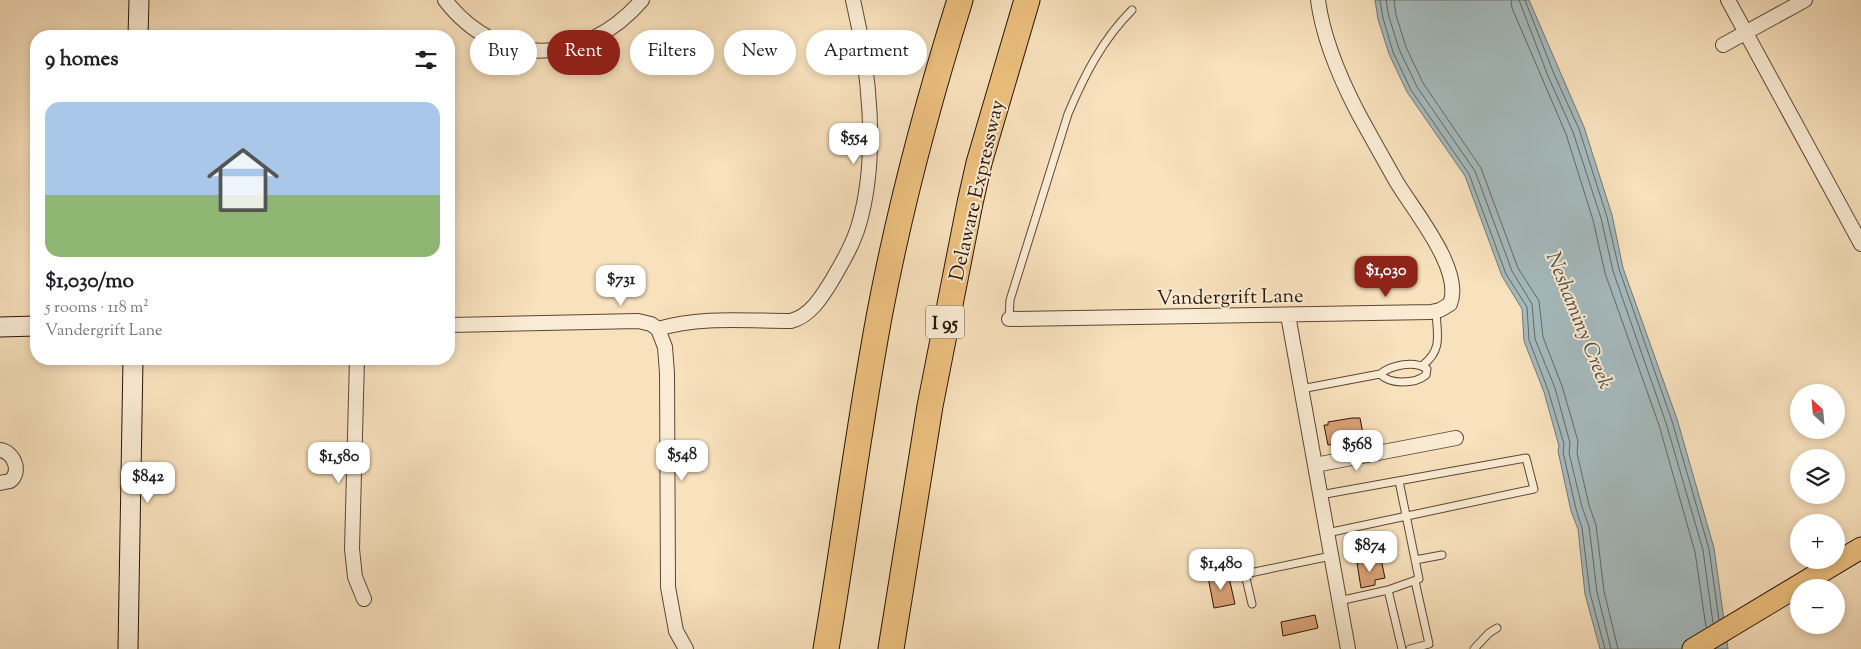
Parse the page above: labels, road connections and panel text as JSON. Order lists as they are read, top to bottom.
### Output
{
  "streets": {
    "highway": ["Delaware Expressway", "I 95"],
    "street": ["Vandergrift Lane"]
  },
  "water": ["Neshaminy Creek"],
  "north": "top left",
  "page": {
    "chip": [
      "Buy",
      "Rent",
      "Filters",
      "New",
      "Apartment"
    ],
    "heading": "9 homes",
    "list": [
      {
        "name": "$1,030/mo",
        "note": "5 rooms · 118 m² · Vandergrift Lane"
      }
    ],
    "price": [
      "$554",
      "$1,030",
      "$731",
      "$568",
      "$548",
      "$1,580",
      "$842",
      "$874",
      "$1,480"
    ],
    "map_buttons": ["+", "−"]
  }
}
